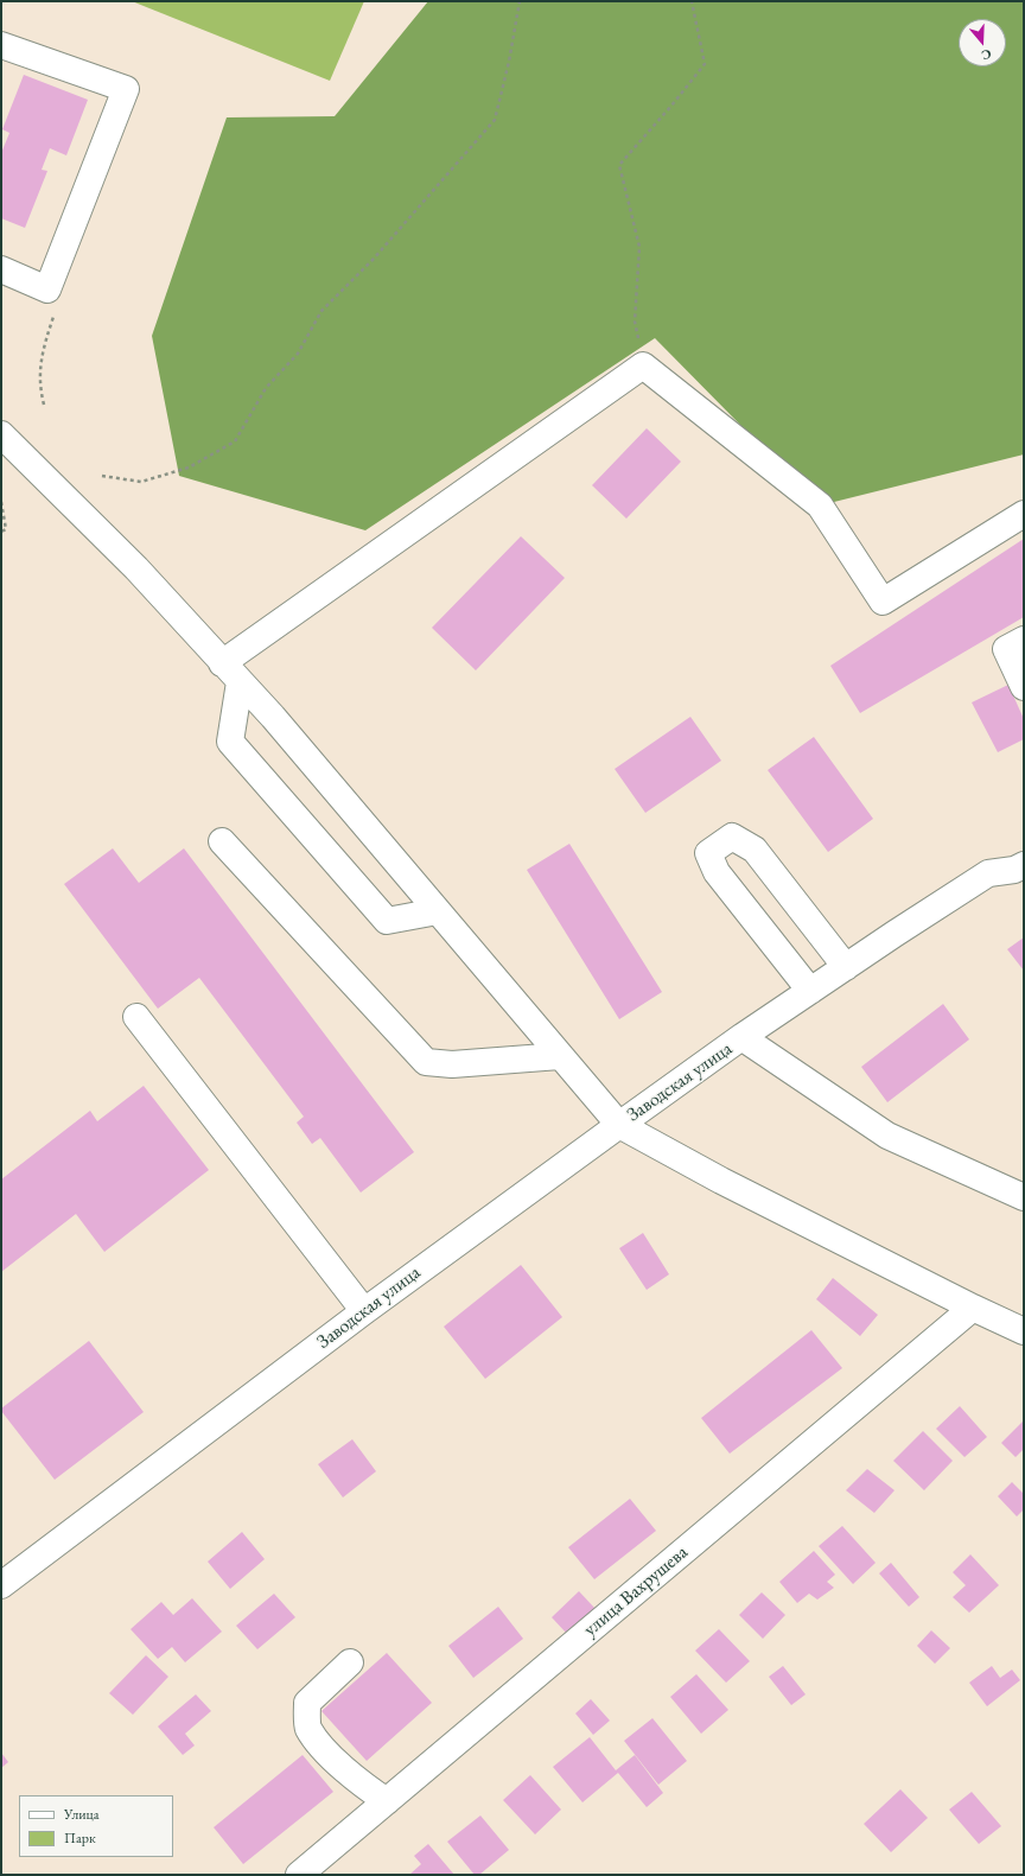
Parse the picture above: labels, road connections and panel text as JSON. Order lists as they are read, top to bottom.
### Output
{
  "streets": {
    "street": ["Заводская улица", "улица Вахрушева"]
  },
  "legend": ["Улица", "Парк"],
  "north": "bottom"
}
